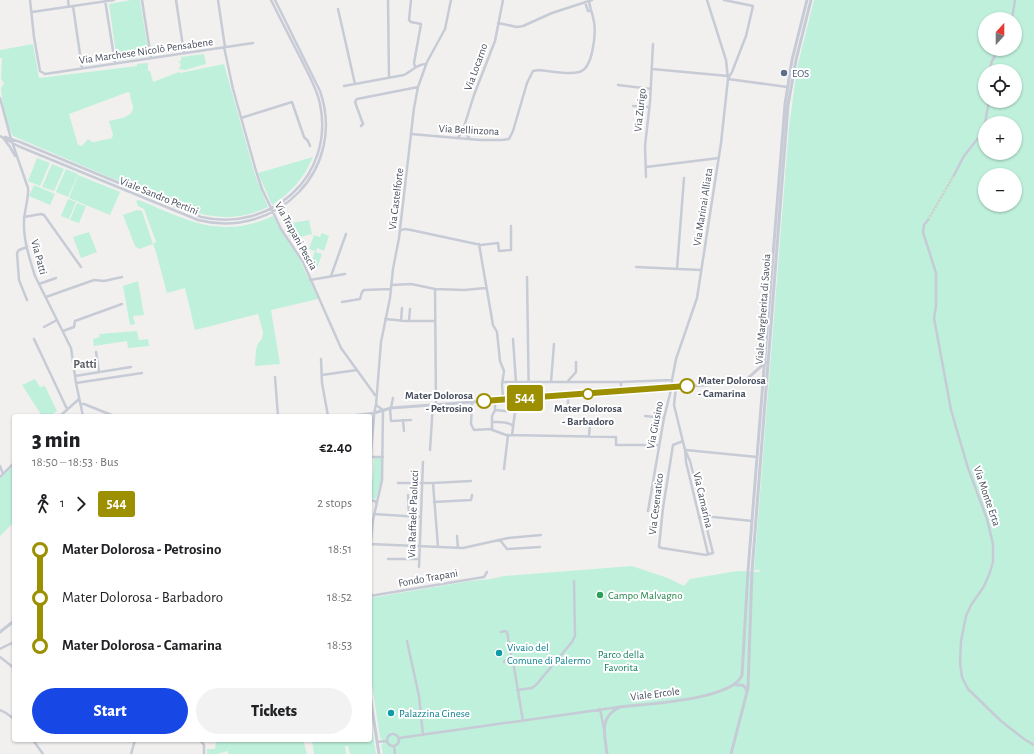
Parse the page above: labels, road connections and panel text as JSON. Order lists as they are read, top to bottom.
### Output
{
  "streets": {
    "street": [
      "Via Marchese Nicolò Pensabene",
      "Via Locarno",
      "Via Zurigo",
      "Via Bellinzona",
      "Viale Sandro Pertini",
      "Via Castelforte",
      "Via Marinai Alliata",
      "Via Trapani Pescia",
      "Via Patti",
      "Viale Margherita di Savoia",
      "Via Giusino",
      "Via Monte Erta",
      "Via Camarina",
      "Via Cesenatico",
      "Via Raffaele Paolucci",
      "Fondo Trapani",
      "Viale Ercole"
    ]
  },
  "crossings": [
    ["Via Marchese Nicolò Pensabene", "Via Trapani Pescia"],
    ["Via Locarno", "Via Bellinzona"],
    ["Via Bellinzona", "Via Castelforte"],
    ["Viale Sandro Pertini", "Via Trapani Pescia"],
    ["Via Castelforte", "Via Trapani Pescia"],
    ["Via Marinai Alliata", "Via Giusino"],
    ["Viale Margherita di Savoia", "Viale Ercole"],
    ["Via Giusino", "Via Camarina"],
    ["Via Camarina", "Via Cesenatico"]
  ],
  "districts": ["Patti"],
  "parks": ["Parco della Favorita"],
  "places": [
    "EOS",
    "Mater Dolorosa - Camarina",
    "Mater Dolorosa - Barbadoro",
    "Mater Dolorosa - Petrosino",
    "Campo Malvagno",
    "Vivaio del Comune di Palermo",
    "Palazzina Cinese"
  ],
  "lines": ["bus line 544"],
  "north": "top",
  "page": {
    "on_map": "544",
    "map_buttons": ["+", "−"],
    "heading": ["3 min", "18:50 – 18:53 · Bus", "€2.40"],
    "legs": ["1", "544", "2 stops"],
    "list": [
      {
        "name": "Mater Dolorosa - Petrosino",
        "value": "18:51"
      },
      {
        "name": "Mater Dolorosa - Barbadoro",
        "value": "18:52"
      },
      {
        "name": "Mater Dolorosa - Camarina",
        "value": "18:53"
      }
    ],
    "buttons": ["Start", "Tickets"]
  }
}
